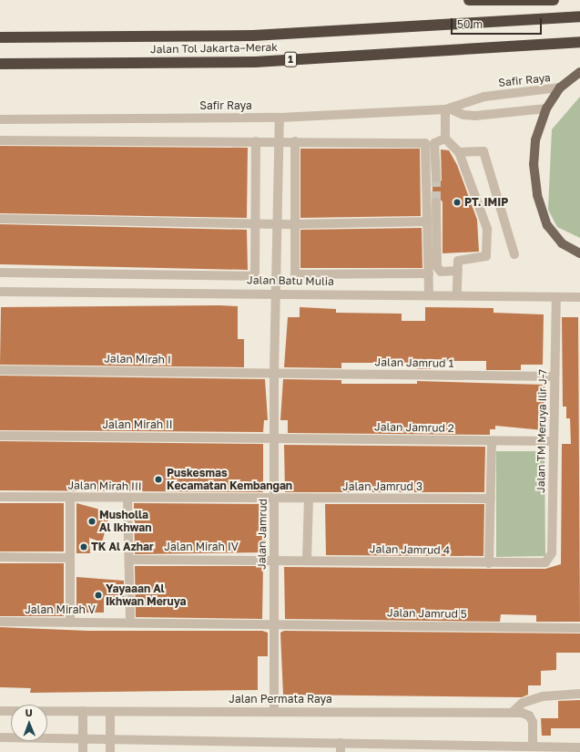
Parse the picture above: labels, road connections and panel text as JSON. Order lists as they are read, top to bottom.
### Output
{
  "streets": {
    "highway": ["Jalan Tol Jakarta–Merak", "1"],
    "street": [
      "Safir Raya",
      "Jalan Batu Mulia",
      "Jalan Mirah I",
      "Jalan Jamrud 1",
      "Jalan Mirah II",
      "Jalan Jamrud 2",
      "Jalan TM Meruya Ilir J-7",
      "Jalan Mirah III",
      "Jalan Jamrud 3",
      "Jalan Jamrud",
      "Jalan Mirah IV",
      "Jalan Jamrud 4",
      "Jalan Mirah V",
      "Jalan Jamrud 5",
      "Jalan Permata Raya"
    ]
  },
  "crossings": [
    ["Safir Raya", "Jalan Jamrud"],
    ["Jalan Batu Mulia", "Jalan TM Meruya Ilir J-7"],
    ["Jalan Batu Mulia", "Jalan Jamrud"],
    ["Jalan Mirah I", "Jalan Jamrud 1"],
    ["Jalan Mirah I", "Jalan Jamrud"],
    ["Jalan Jamrud 1", "Jalan TM Meruya Ilir J-7"],
    ["Jalan Jamrud 1", "Jalan Jamrud"],
    ["Jalan Mirah II", "Jalan Jamrud 2"],
    ["Jalan Mirah II", "Jalan Jamrud"],
    ["Jalan Jamrud 2", "Jalan TM Meruya Ilir J-7"],
    ["Jalan Jamrud 2", "Jalan Jamrud"],
    ["Jalan TM Meruya Ilir J-7", "Jalan Jamrud 4"],
    ["Jalan Mirah III", "Jalan Jamrud 3"],
    ["Jalan Mirah III", "Jalan Jamrud"],
    ["Jalan Jamrud 3", "Jalan Jamrud"],
    ["Jalan Jamrud", "Jalan Mirah IV"],
    ["Jalan Jamrud", "Jalan Jamrud 4"],
    ["Jalan Jamrud", "Jalan Mirah V"],
    ["Jalan Jamrud", "Jalan Jamrud 5"],
    ["Jalan Jamrud", "Jalan Permata Raya"],
    ["Jalan Mirah IV", "Jalan Jamrud 4"],
    ["Jalan Mirah V", "Jalan Jamrud 5"]
  ],
  "places": [
    "PT. IMIP",
    "Puskesmas Kecamatan Kembangan",
    "Musholla Al Ikhwan",
    "TK Al Azhar",
    "Yayaaan Al Ikhwan Meruya"
  ],
  "scale_bar": "50 m",
  "north": "top"
}
